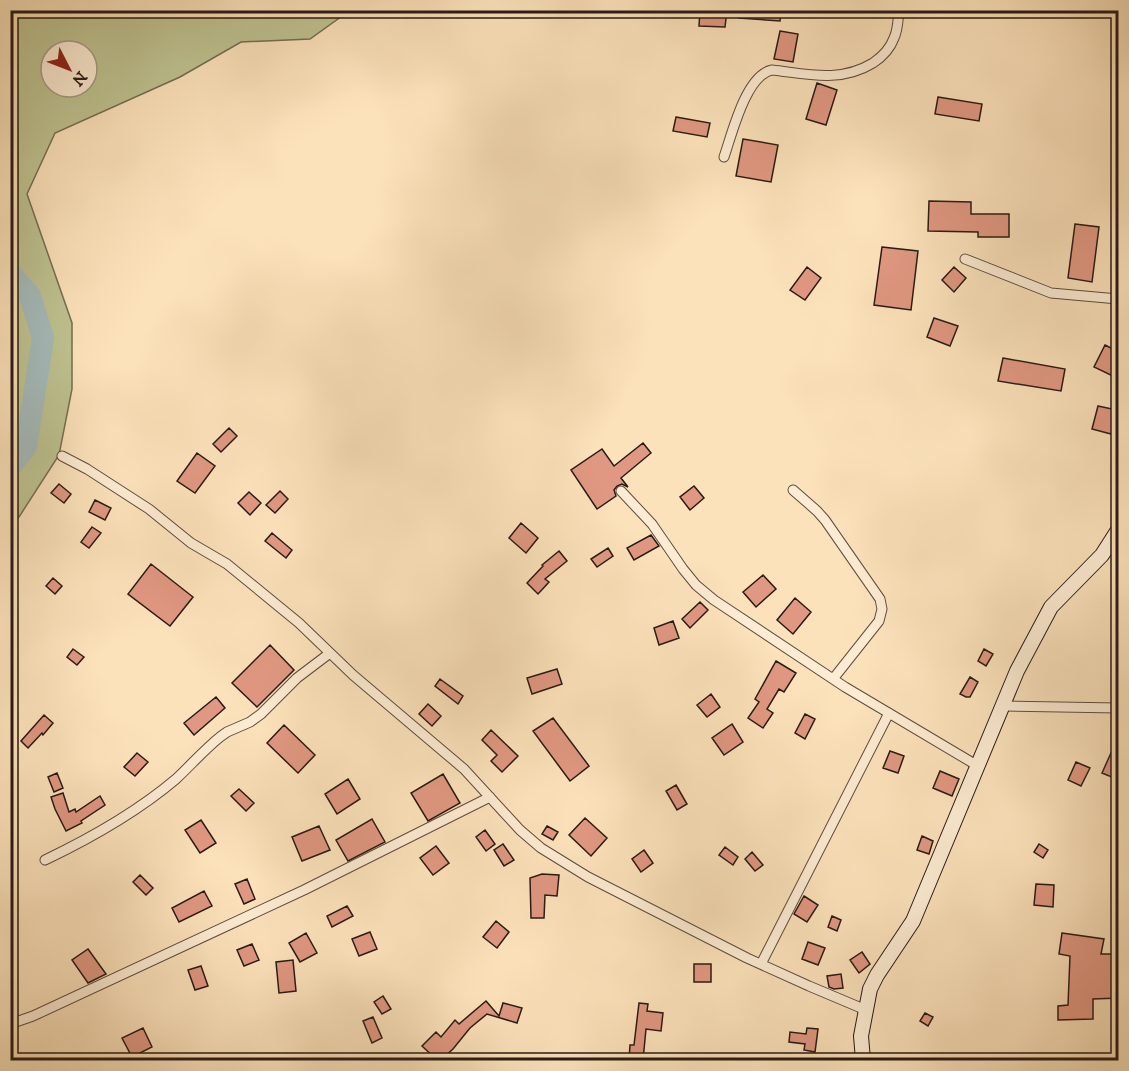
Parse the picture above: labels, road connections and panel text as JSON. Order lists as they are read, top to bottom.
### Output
{
  "north": "bottom right"
}
